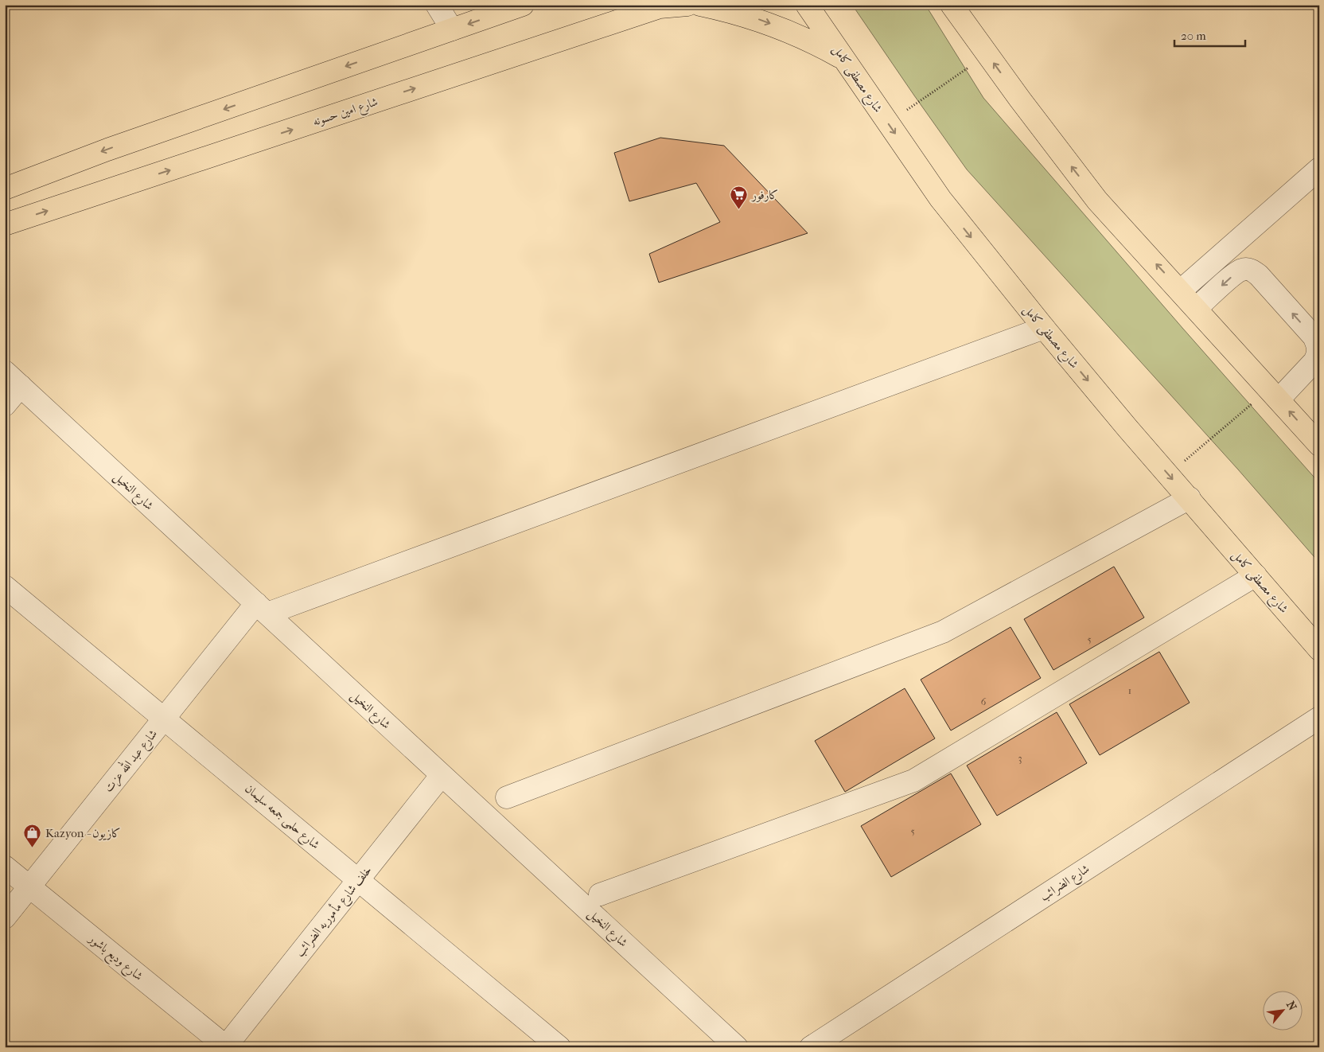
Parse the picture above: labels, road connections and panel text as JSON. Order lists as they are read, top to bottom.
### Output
{
  "streets": {
    "main road": ["شارع مصطفى كامل", "شارع امين حسونه"],
    "street": [
      "شارع النخيل",
      "شارع عبد الله عزت",
      "شارع حلمى جمعه سليمان",
      "شارع الضرائب",
      "خلف شارع مأموريه الضرائب",
      "شارع وديع باشور"
    ]
  },
  "crossings": [
    ["شارع النخيل", "شارع عبد الله عزت"],
    ["شارع النخيل", "خلف شارع مأموريه الضرائب"],
    ["شارع عبد الله عزت", "شارع حلمى جمعه سليمان"],
    ["شارع عبد الله عزت", "شارع وديع باشور"],
    ["شارع حلمى جمعه سليمان", "خلف شارع مأموريه الضرائب"],
    ["خلف شارع مأموريه الضرائب", "شارع وديع باشور"]
  ],
  "places": {
    "supermarket": ["كارفور"],
    "shop": ["Kazyon - كازيون"]
  },
  "house_numbers": [
    "5",
    "1",
    "6",
    "3",
    "5"
  ],
  "scale_bar": "20 m",
  "north": "top right"
}
